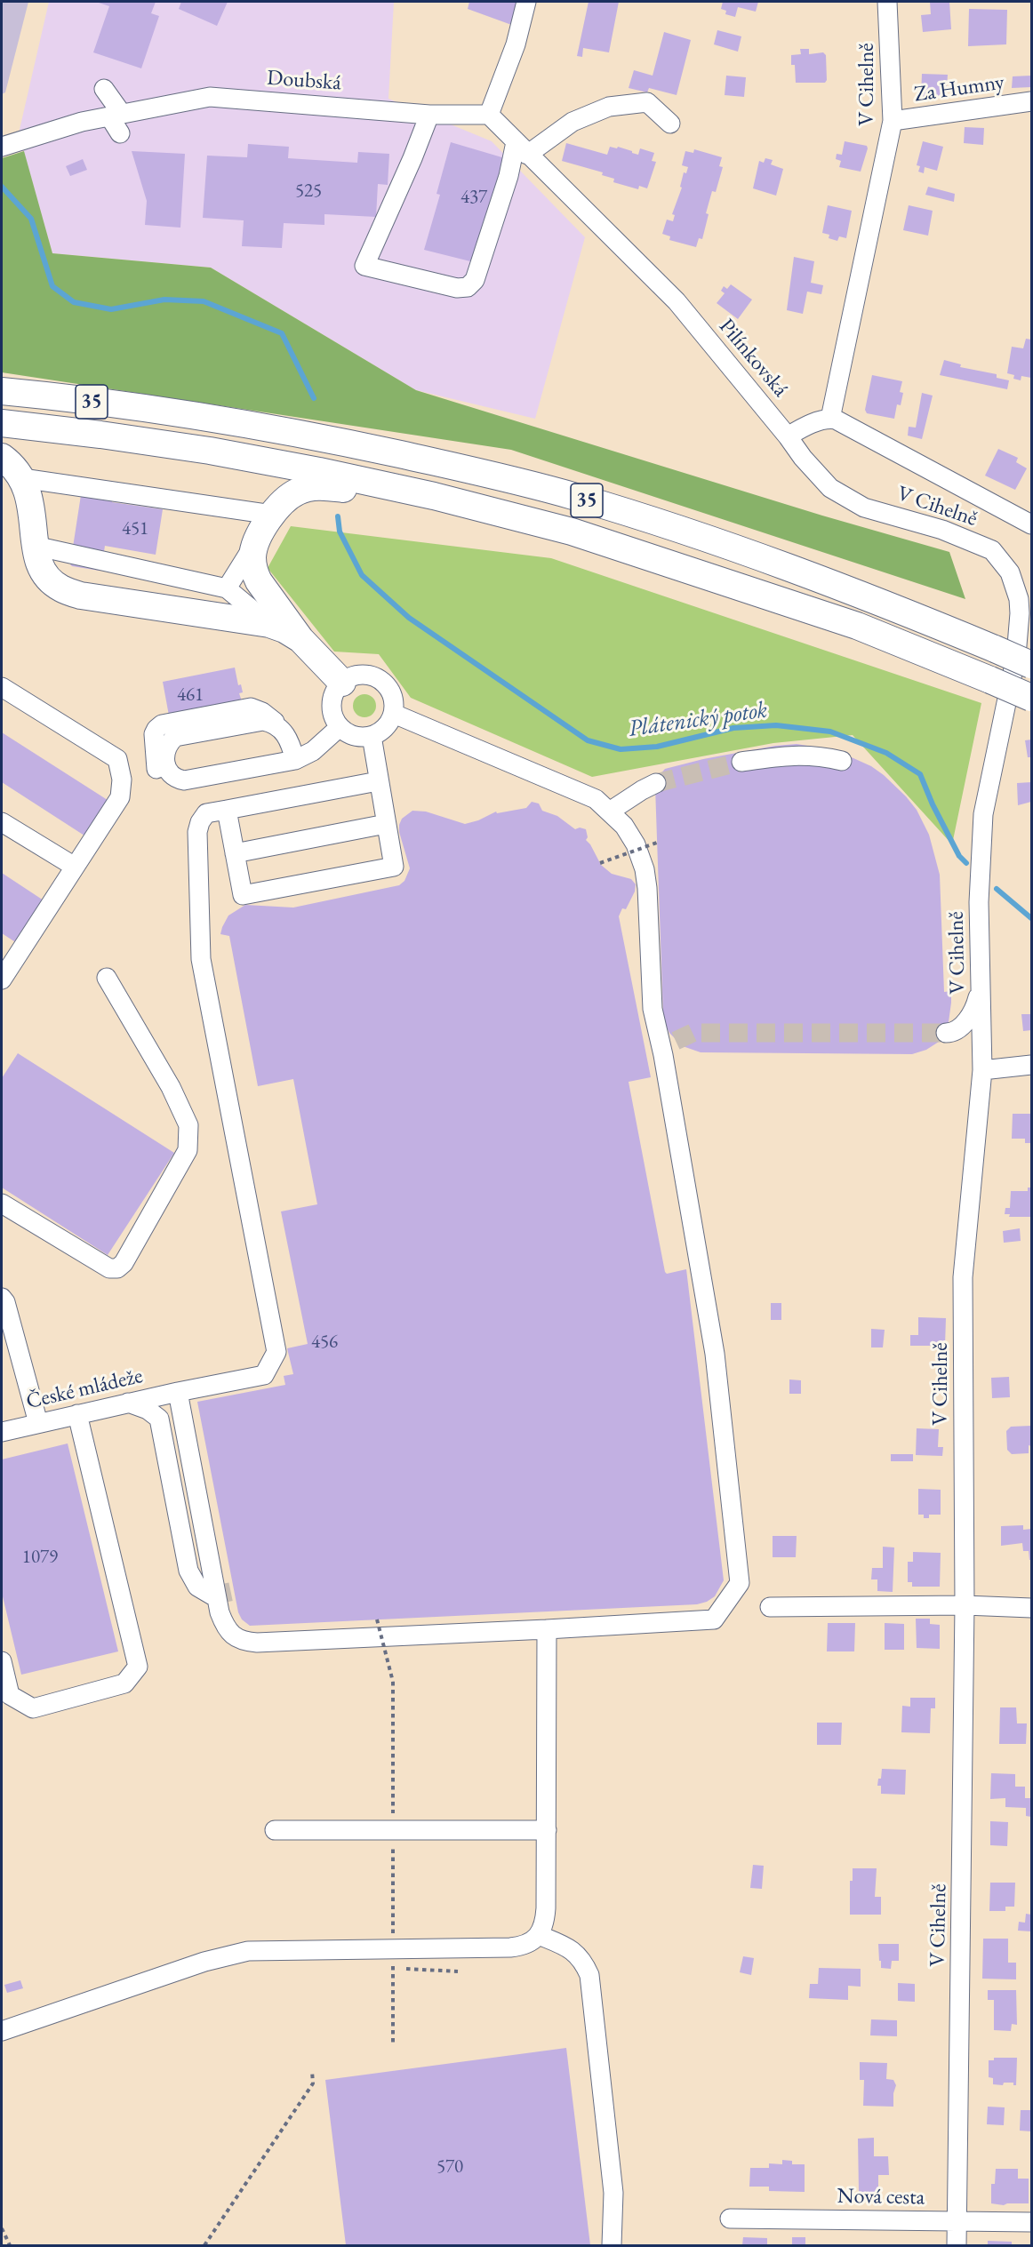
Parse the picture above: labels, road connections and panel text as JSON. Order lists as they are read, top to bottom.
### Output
{
  "streets": {
    "highway": ["35"],
    "street": [
      "Doubská",
      "V Cihelně",
      "Za Humny",
      "Pilínkovská",
      "České mládeže",
      "Nová cesta"
    ]
  },
  "crossings": [
    ["Doubská", "Pilínkovská"],
    ["V Cihelně", "Za Humny"],
    ["V Cihelně", "Pilínkovská"],
    ["V Cihelně", "Nová cesta"]
  ],
  "water": ["Plátenický potok"],
  "house_numbers": [
    "525",
    "437",
    "451",
    "461",
    "456",
    "1079",
    "570"
  ]
}
